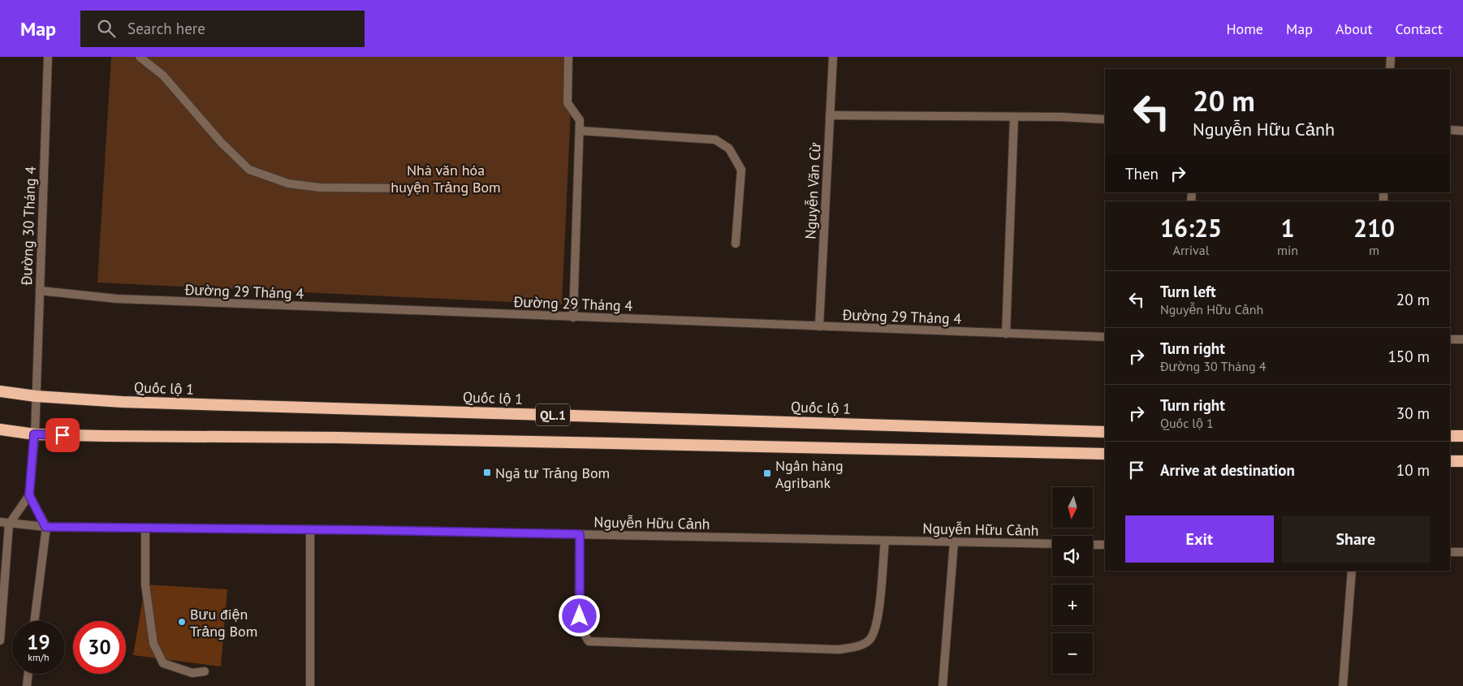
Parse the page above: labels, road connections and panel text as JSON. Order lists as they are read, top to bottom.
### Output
{
  "streets": {
    "highway": ["Quốc lộ 1", "QL.1"],
    "street": [
      "Nguyễn Văn Cừ",
      "Đường 30 Tháng 4",
      "Đường 29 Tháng 4",
      "Nguyễn Hữu Cảnh"
    ]
  },
  "crossings": [
    ["Nguyễn Văn Cừ", "Đường 29 Tháng 4"],
    ["Đường 30 Tháng 4", "Đường 29 Tháng 4"],
    ["Đường 30 Tháng 4", "Quốc lộ 1"],
    ["Đường 30 Tháng 4", "QL.1"]
  ],
  "parks": ["Nhà văn hóa huyện Trảng Bom"],
  "places": {
    "transit": ["Ngã tư Trảng Bom", "Ngân hàng Agribank"],
    "other": ["Bưu điện Trảng Bom"]
  },
  "north": "bottom",
  "page": {
    "header": "Map",
    "search": "Search here",
    "nav": [
      "Home",
      "Map",
      "About",
      "Contact"
    ],
    "turn": ["20 m", "Nguyễn Hữu Cảnh"],
    "then": "Then",
    "eta": [
      "16:25",
      "Arrival",
      "1",
      "min",
      "210",
      "m"
    ],
    "list": [
      {
        "name": "Turn left",
        "note": "Nguyễn Hữu Cảnh",
        "value": "20 m"
      },
      {
        "name": "Turn right",
        "note": "Đường 30 Tháng 4",
        "value": "150 m"
      },
      {
        "name": "Turn right",
        "note": "Quốc lộ 1",
        "value": "30 m"
      },
      {
        "name": "Arrive at destination",
        "value": "10 m"
      }
    ],
    "map_buttons": ["+", "−"],
    "buttons": ["Exit", "Share"],
    "speed": "19 km/h",
    "limit": "30"
  }
}
